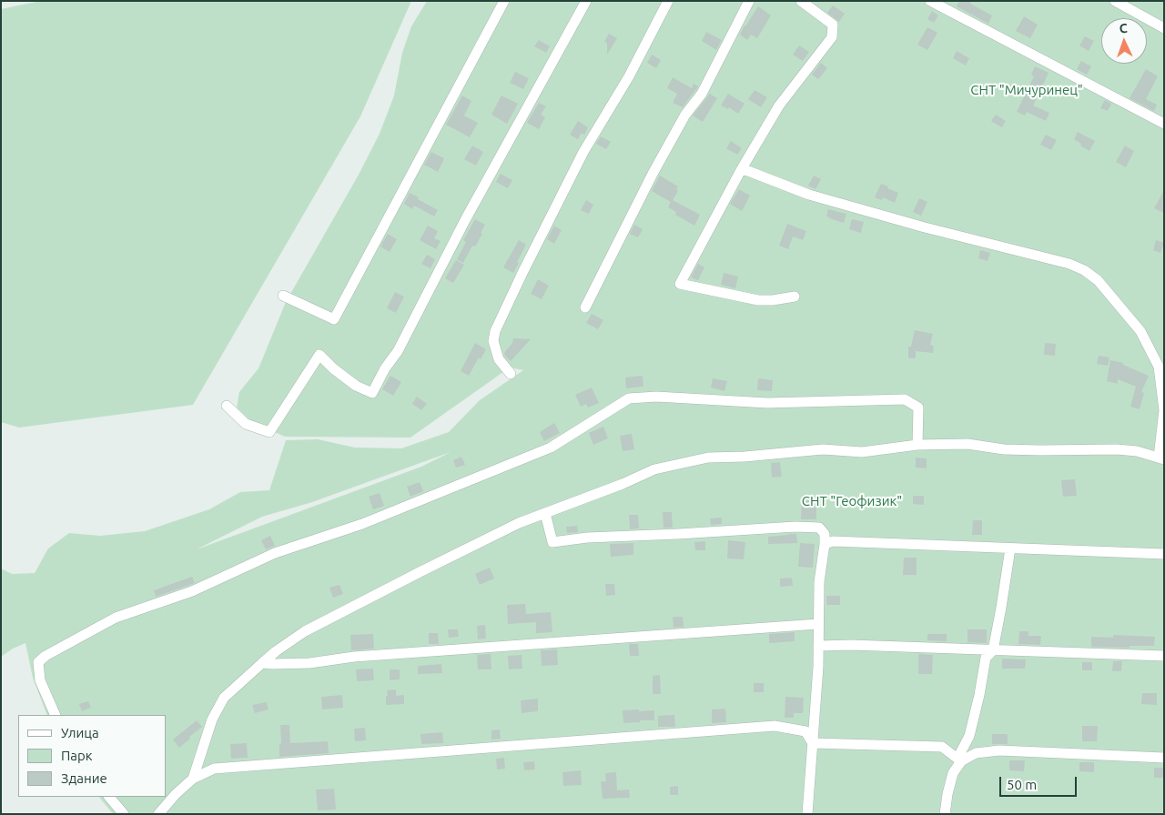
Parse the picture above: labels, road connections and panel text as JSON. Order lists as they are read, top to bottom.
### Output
{
  "parks": ["СНТ \"Мичуринец\"", "СНТ \"Геофизик\""],
  "legend": ["Улица", "Парк", "Здание"],
  "scale_bar": "50 m",
  "north": "top"
}
